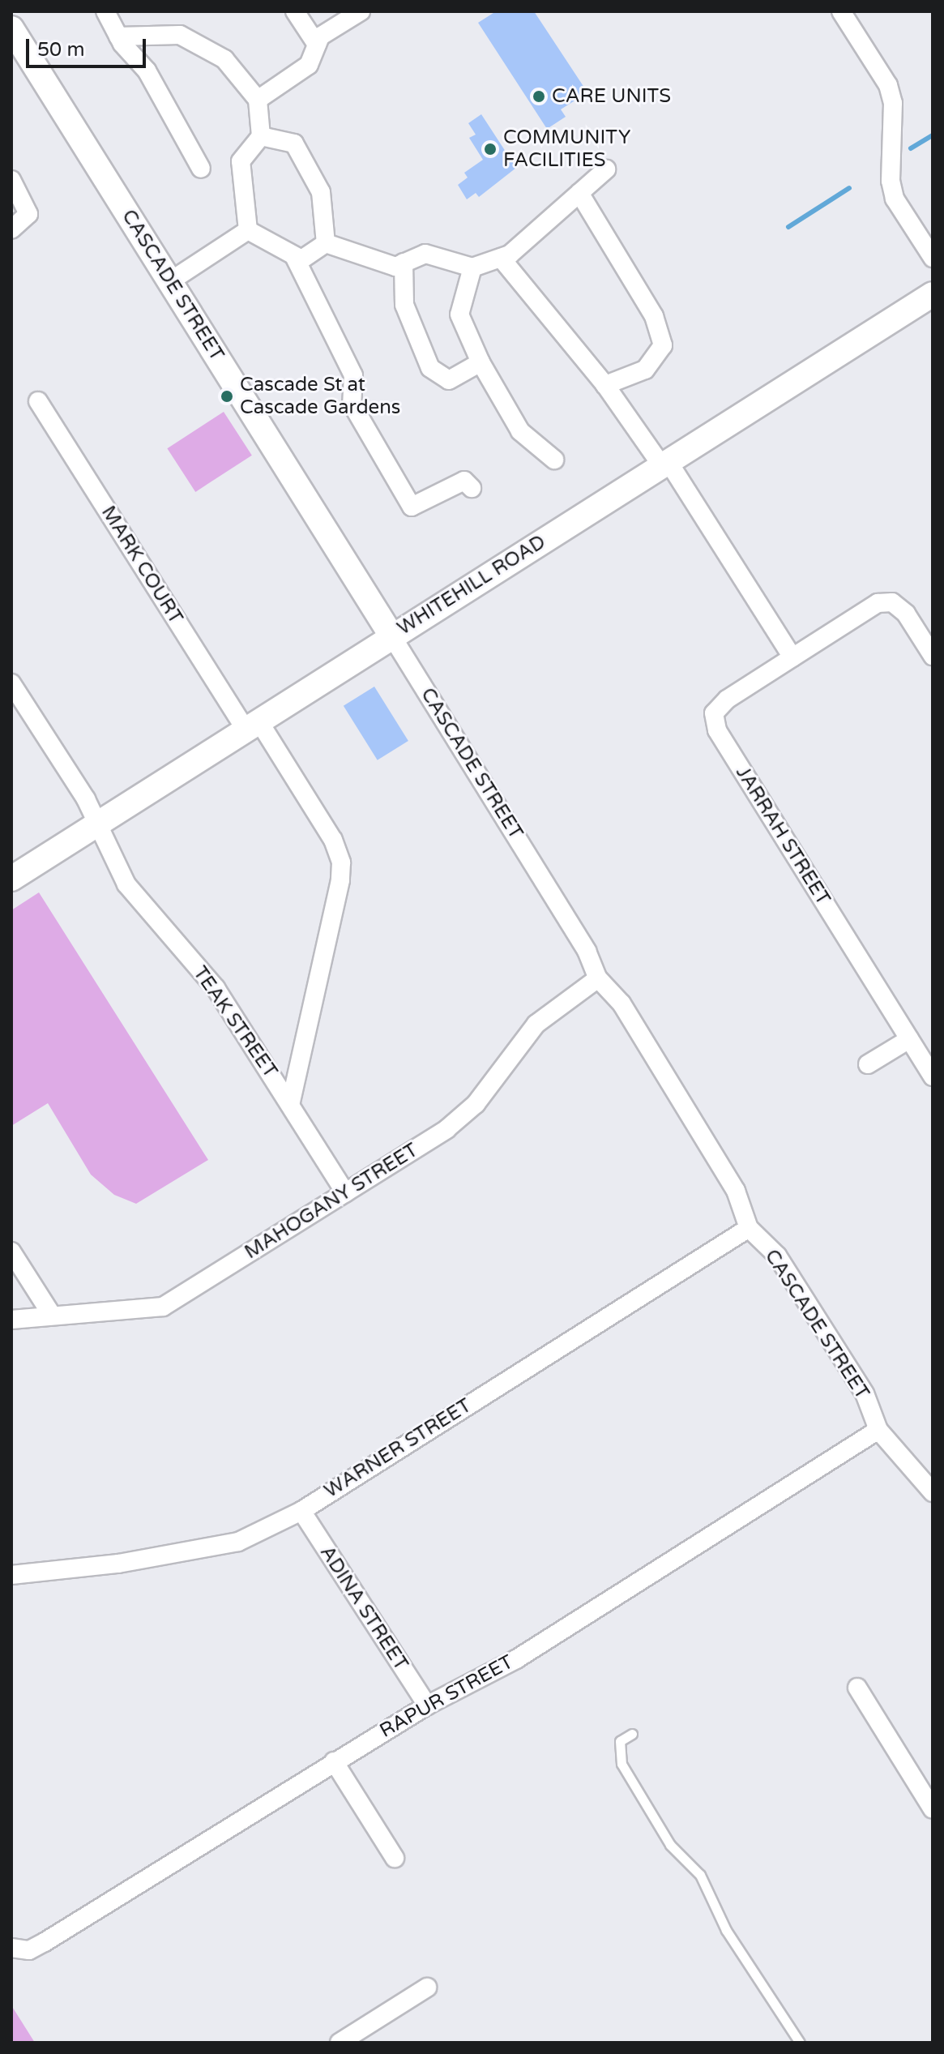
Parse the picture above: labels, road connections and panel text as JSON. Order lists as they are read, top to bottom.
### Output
{
  "streets": {
    "street": [
      "CASCADE STREET",
      "MARK COURT",
      "WHITEHILL ROAD",
      "JARRAH STREET",
      "TEAK STREET",
      "MAHOGANY STREET",
      "WARNER STREET",
      "ADINA STREET",
      "RAPUR STREET"
    ]
  },
  "crossings": [
    ["CASCADE STREET", "WHITEHILL ROAD"],
    ["CASCADE STREET", "MAHOGANY STREET"],
    ["CASCADE STREET", "WARNER STREET"],
    ["CASCADE STREET", "RAPUR STREET"],
    ["MARK COURT", "WHITEHILL ROAD"],
    ["MARK COURT", "TEAK STREET"],
    ["WHITEHILL ROAD", "TEAK STREET"],
    ["TEAK STREET", "MAHOGANY STREET"],
    ["WARNER STREET", "ADINA STREET"],
    ["ADINA STREET", "RAPUR STREET"]
  ],
  "places": ["CARE UNITS", "COMMUNITY FACILITIES", "Cascade St at Cascade Gardens"],
  "scale_bar": "50 m"
}
